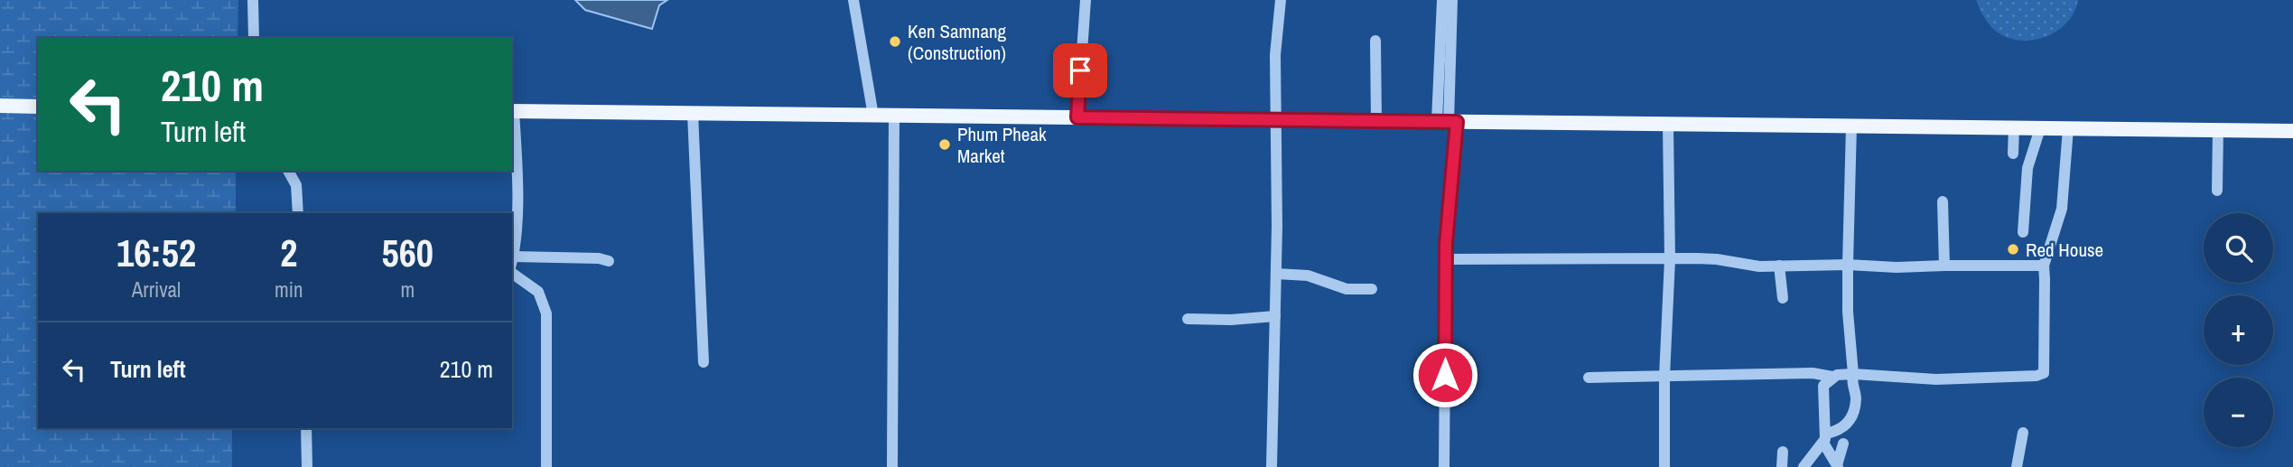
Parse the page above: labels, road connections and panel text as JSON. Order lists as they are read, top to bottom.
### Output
{
  "places": ["Ken Samnang (Construction)", "Phum Pheak Market", "Red House"],
  "page": {
    "turn": ["210 m", "Turn left"],
    "map_buttons": ["+", "−"],
    "eta": [
      "16:52",
      "Arrival",
      "2",
      "min",
      "560",
      "m"
    ],
    "list": [
      {
        "name": "Turn left",
        "value": "210 m"
      }
    ]
  }
}
